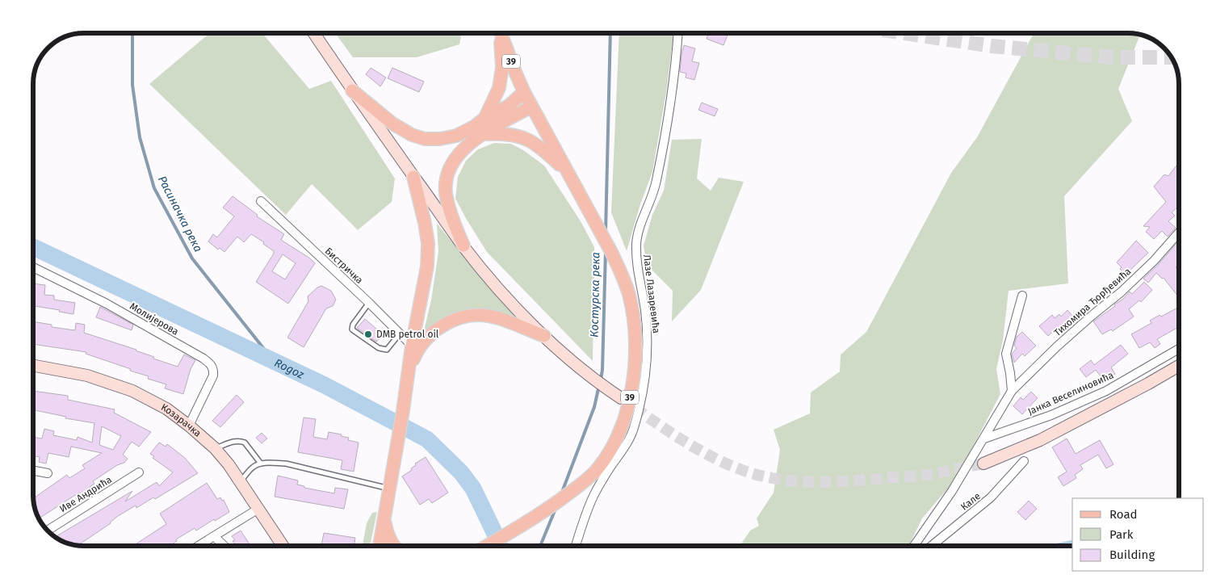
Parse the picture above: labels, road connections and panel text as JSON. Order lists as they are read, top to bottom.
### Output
{
  "streets": {
    "main road": ["39", "Козарачка"],
    "street": [
      "Бистричка",
      "Лазе Лазаревића",
      "Тихомира Ђорђевића",
      "Молијерова",
      "Јанка Веселиновића",
      "Иве Андрића",
      "Кале"
    ]
  },
  "crossings": [
    ["Тихомира Ђорђевића", "Јанка Веселиновића"],
    ["Молијерова", "Козарачка"]
  ],
  "water": ["Расиначка река", "Костурска река", "Rogoz"],
  "places": ["DMB petrol oil"],
  "legend": ["Road", "Park", "Building"]
}
